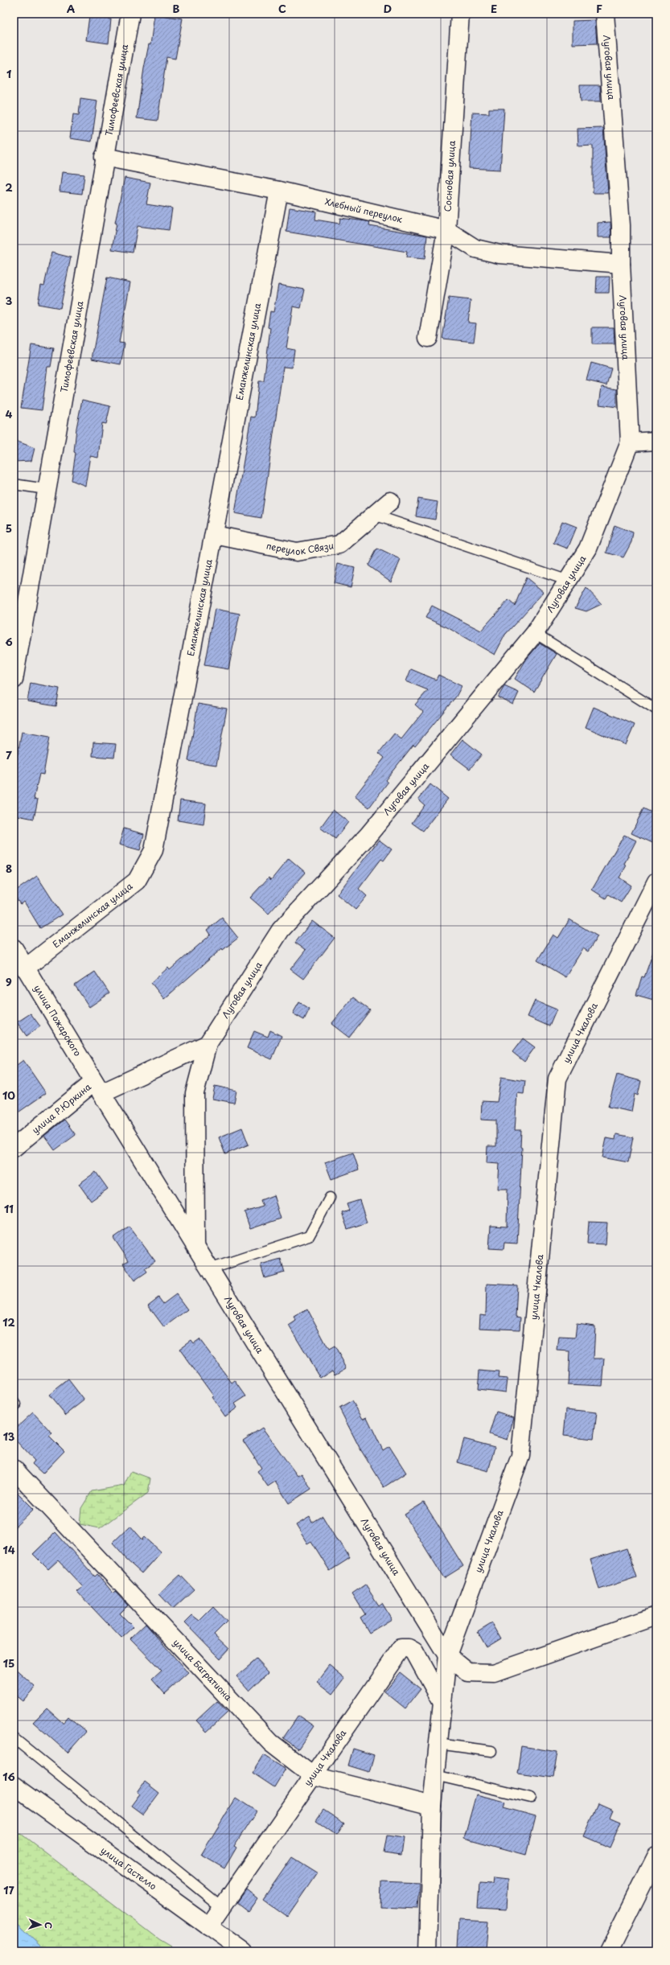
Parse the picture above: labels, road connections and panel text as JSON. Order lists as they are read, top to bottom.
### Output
{
  "streets": {
    "street": [
      "Луговая улица",
      "Тимофеевская улица",
      "Сосновая улица",
      "Хлебный переулок",
      "Еманжелинская улица",
      "переулок Связи",
      "улица Пожарского",
      "улица Чкалова",
      "улица Р.Юркина",
      "улица Багратиона",
      "улица Гастелло"
    ]
  },
  "crossings": [
    ["Луговая улица", "Хлебный переулок"],
    ["Луговая улица", "улица Пожарского"],
    ["Луговая улица", "улица Чкалова"],
    ["Луговая улица", "улица Р.Юркина"],
    ["Тимофеевская улица", "Хлебный переулок"],
    ["Сосновая улица", "Хлебный переулок"],
    ["Хлебный переулок", "Еманжелинская улица"],
    ["Еманжелинская улица", "переулок Связи"],
    ["Еманжелинская улица", "улица Пожарского"],
    ["улица Пожарского", "улица Р.Юркина"],
    ["улица Чкалова", "улица Багратиона"],
    ["улица Чкалова", "улица Гастелло"]
  ],
  "north": "right",
  "grid": {
    "columns": [
      "A",
      "B",
      "C",
      "D",
      "E",
      "F"
    ],
    "rows": [
      "1",
      "2",
      "3",
      "4",
      "5",
      "6",
      "7",
      "8",
      "9",
      "10",
      "11",
      "12",
      "13",
      "14",
      "15",
      "16",
      "17"
    ]
  }
}
